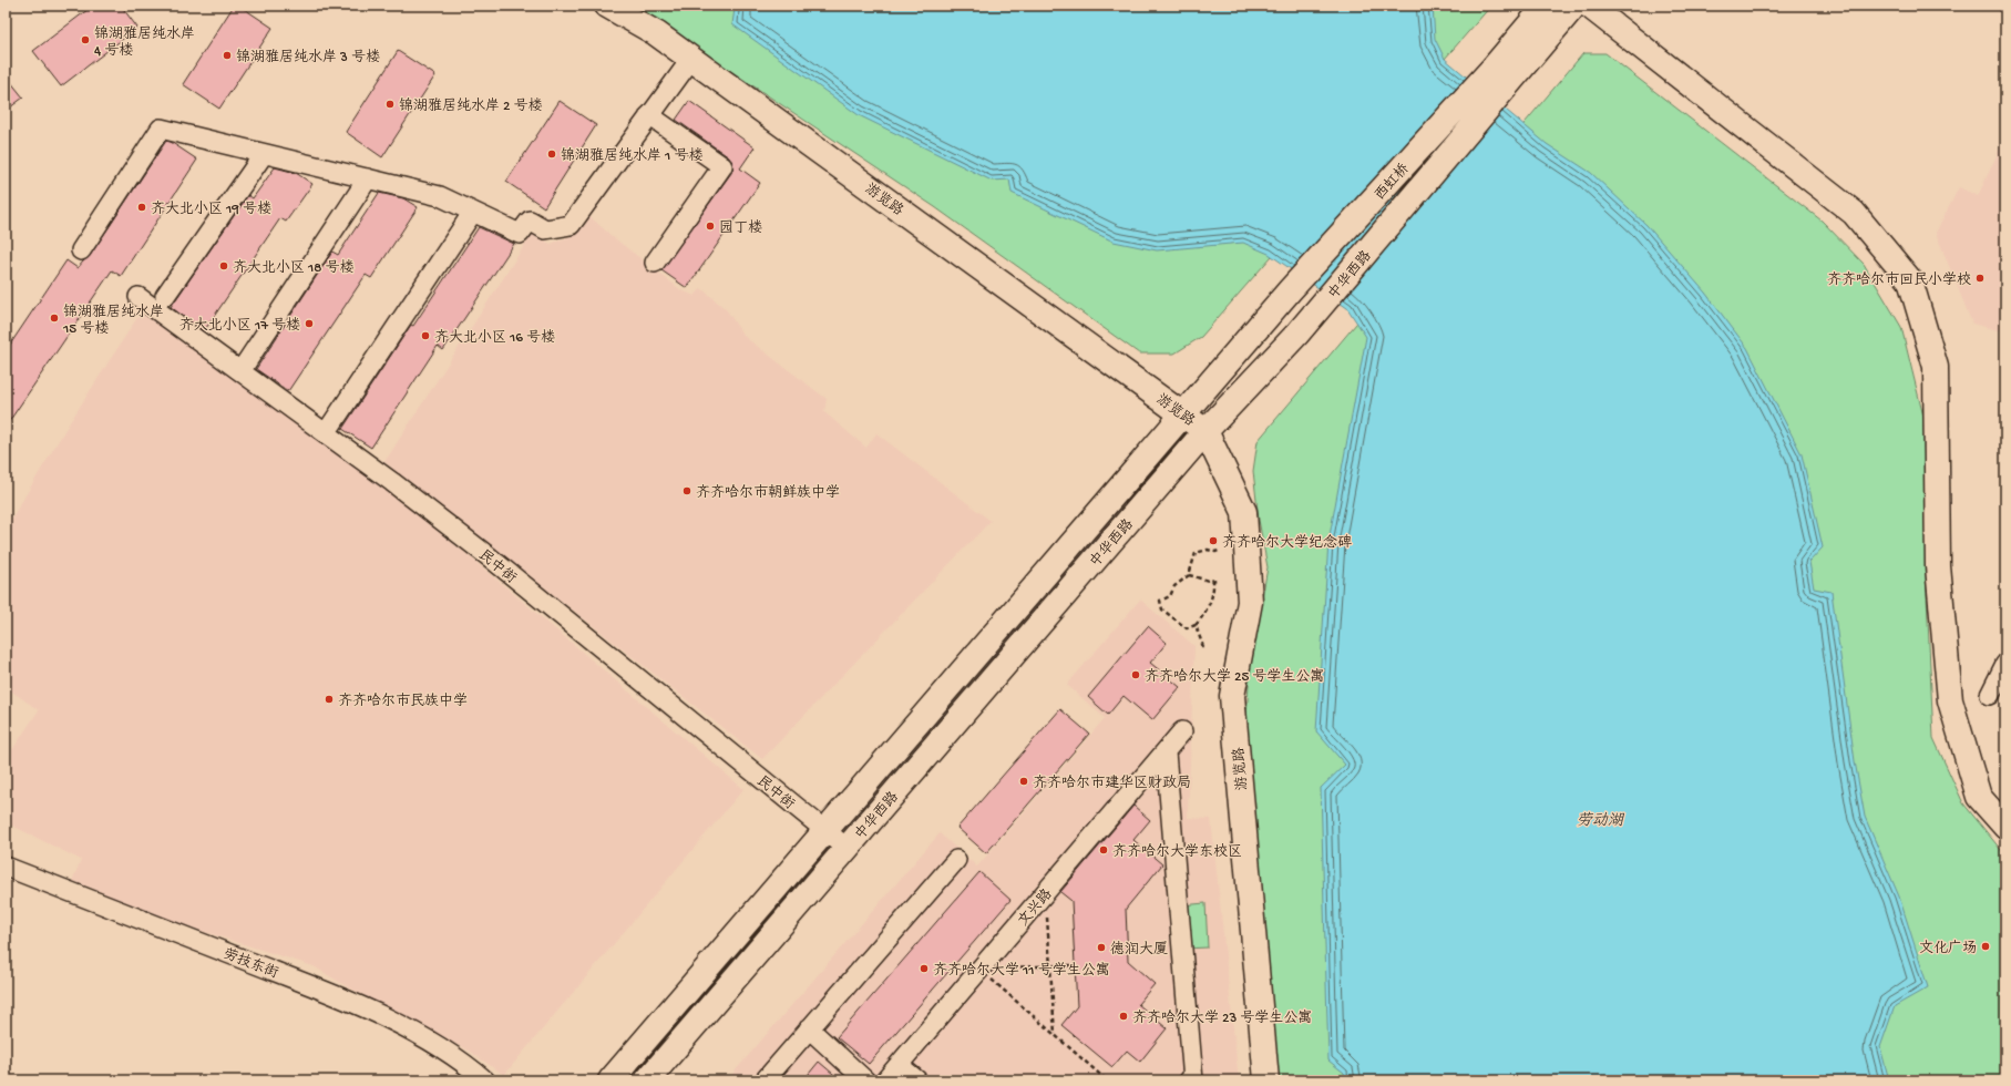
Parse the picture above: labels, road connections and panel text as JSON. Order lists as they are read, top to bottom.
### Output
{
  "streets": {
    "main road": ["西虹桥", "游览路", "中华西路"],
    "street": ["民中街", "文兴路", "劳技东街"]
  },
  "crossings": [
    ["西虹桥", "中华西路"],
    ["游览路", "中华西路"],
    ["中华西路", "民中街"]
  ],
  "water": ["劳动湖"],
  "places": [
    "锦湖雅居纯水岸 4 号楼",
    "锦湖雅居纯水岸 3 号楼",
    "锦湖雅居纯水岸 2 号楼",
    "锦湖雅居纯水岸 1 号楼",
    "齐大北小区 19 号楼",
    "园丁楼",
    "齐大北小区 18 号楼",
    "齐齐哈尔市回民小学校",
    "锦湖雅居纯水岸 15 号楼",
    "齐大北小区 17 号楼",
    "齐大北小区 16 号楼",
    "齐齐哈尔市朝鲜族中学",
    "齐齐哈尔大学纪念碑",
    "齐齐哈尔大学 25 号学生公寓",
    "齐齐哈尔市民族中学",
    "齐齐哈尔市建华区财政局",
    "齐齐哈尔大学东校区",
    "文化广场",
    "德润大厦",
    "齐齐哈尔大学 11 号学生公寓",
    "齐齐哈尔大学 23 号学生公寓"
  ]
}
